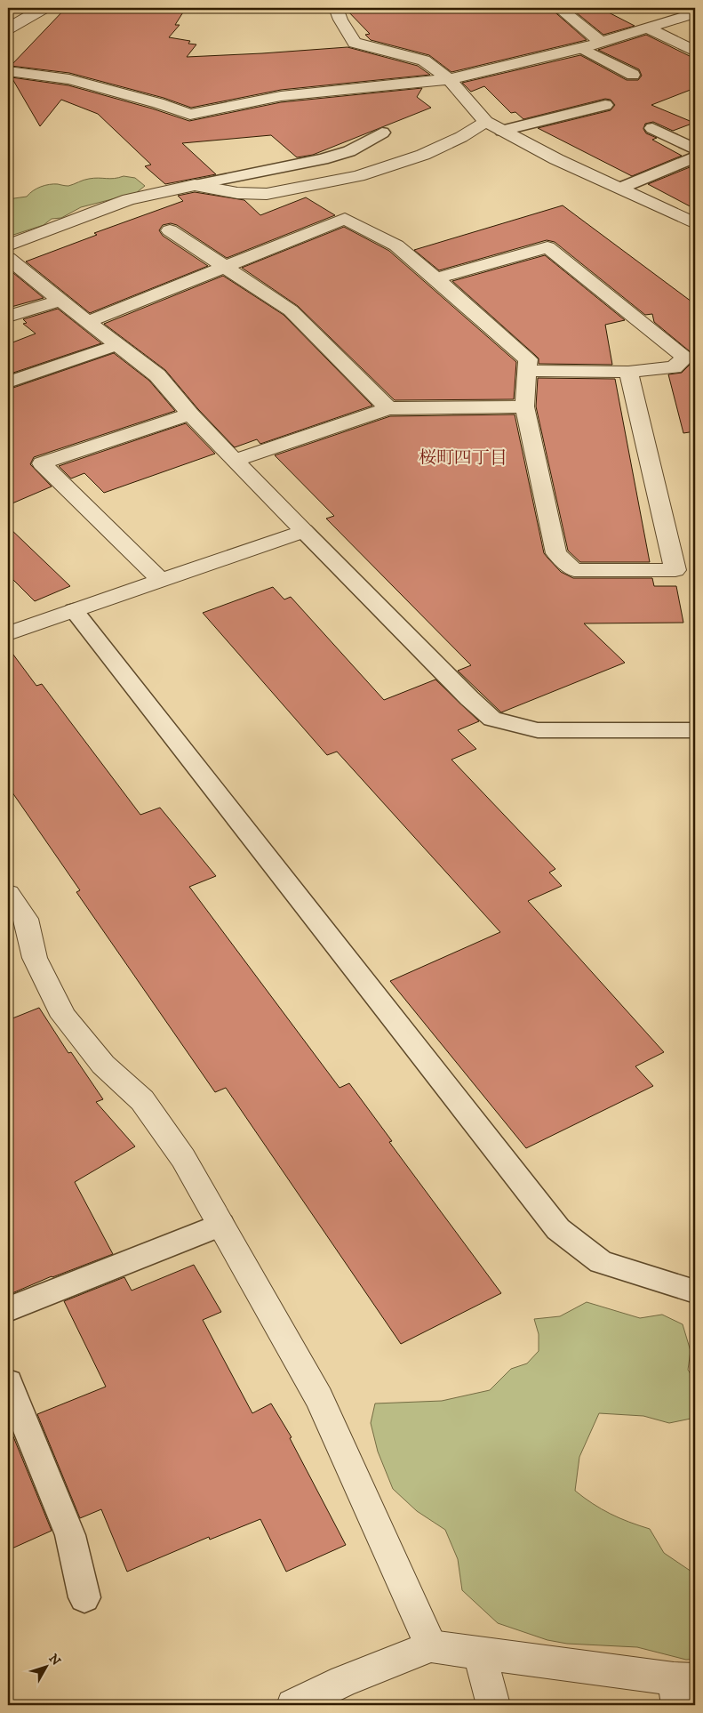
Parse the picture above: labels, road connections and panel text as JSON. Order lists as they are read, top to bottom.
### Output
{
  "districts": ["桜町四丁目"],
  "north": "top right"
}
